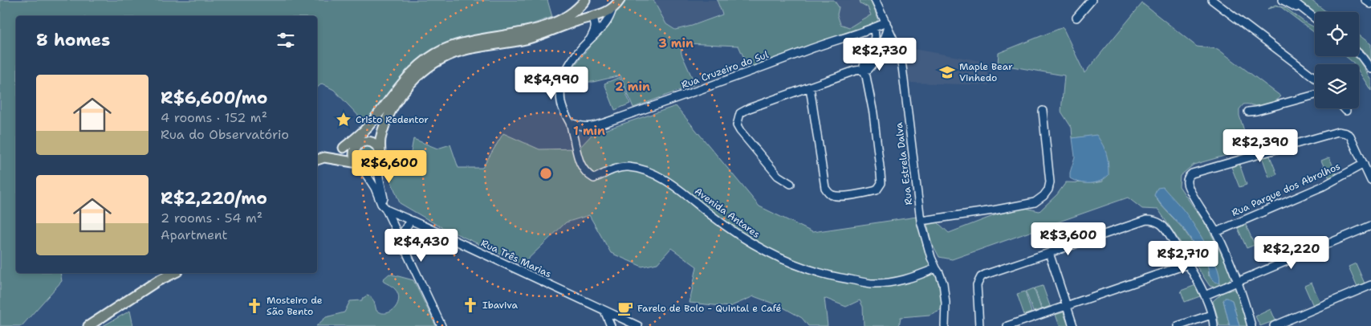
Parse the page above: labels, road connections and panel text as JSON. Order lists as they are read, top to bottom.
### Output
{
  "streets": {
    "street": [
      "Rua Cruzeiro do Sul",
      "Rua Estrela Dalva",
      "Rua Parque dos Abrolhos",
      "Avenida Antares",
      "Rua Três Marias"
    ]
  },
  "crossings": [
    ["Rua Cruzeiro do Sul", "Rua Estrela Dalva"],
    ["Rua Cruzeiro do Sul", "Avenida Antares"],
    ["Rua Estrela Dalva", "Avenida Antares"]
  ],
  "places": {
    "school or university": ["Maple Bear Vinhedo"],
    "place": ["Cristo Redentor"],
    "church": ["Ibaviva", "Mosteiro de São Bento"],
    "cafe": ["Farelo de Bolo - Quintal e Café"]
  },
  "page": {
    "heading": "8 homes",
    "price": [
      "R$2,730",
      "R$4,990",
      "R$2,390",
      "R$6,600",
      "R$3,600",
      "R$4,430",
      "R$2,220",
      "R$2,710"
    ],
    "list": [
      {
        "name": "R$6,600/mo",
        "note": "4 rooms · 152 m² · Rua do Observatório"
      },
      {
        "name": "R$2,220/mo",
        "note": "2 rooms · 54 m² · Apartment"
      }
    ]
  },
  "rings": ["3 min", "2 min", "1 min"]
}
